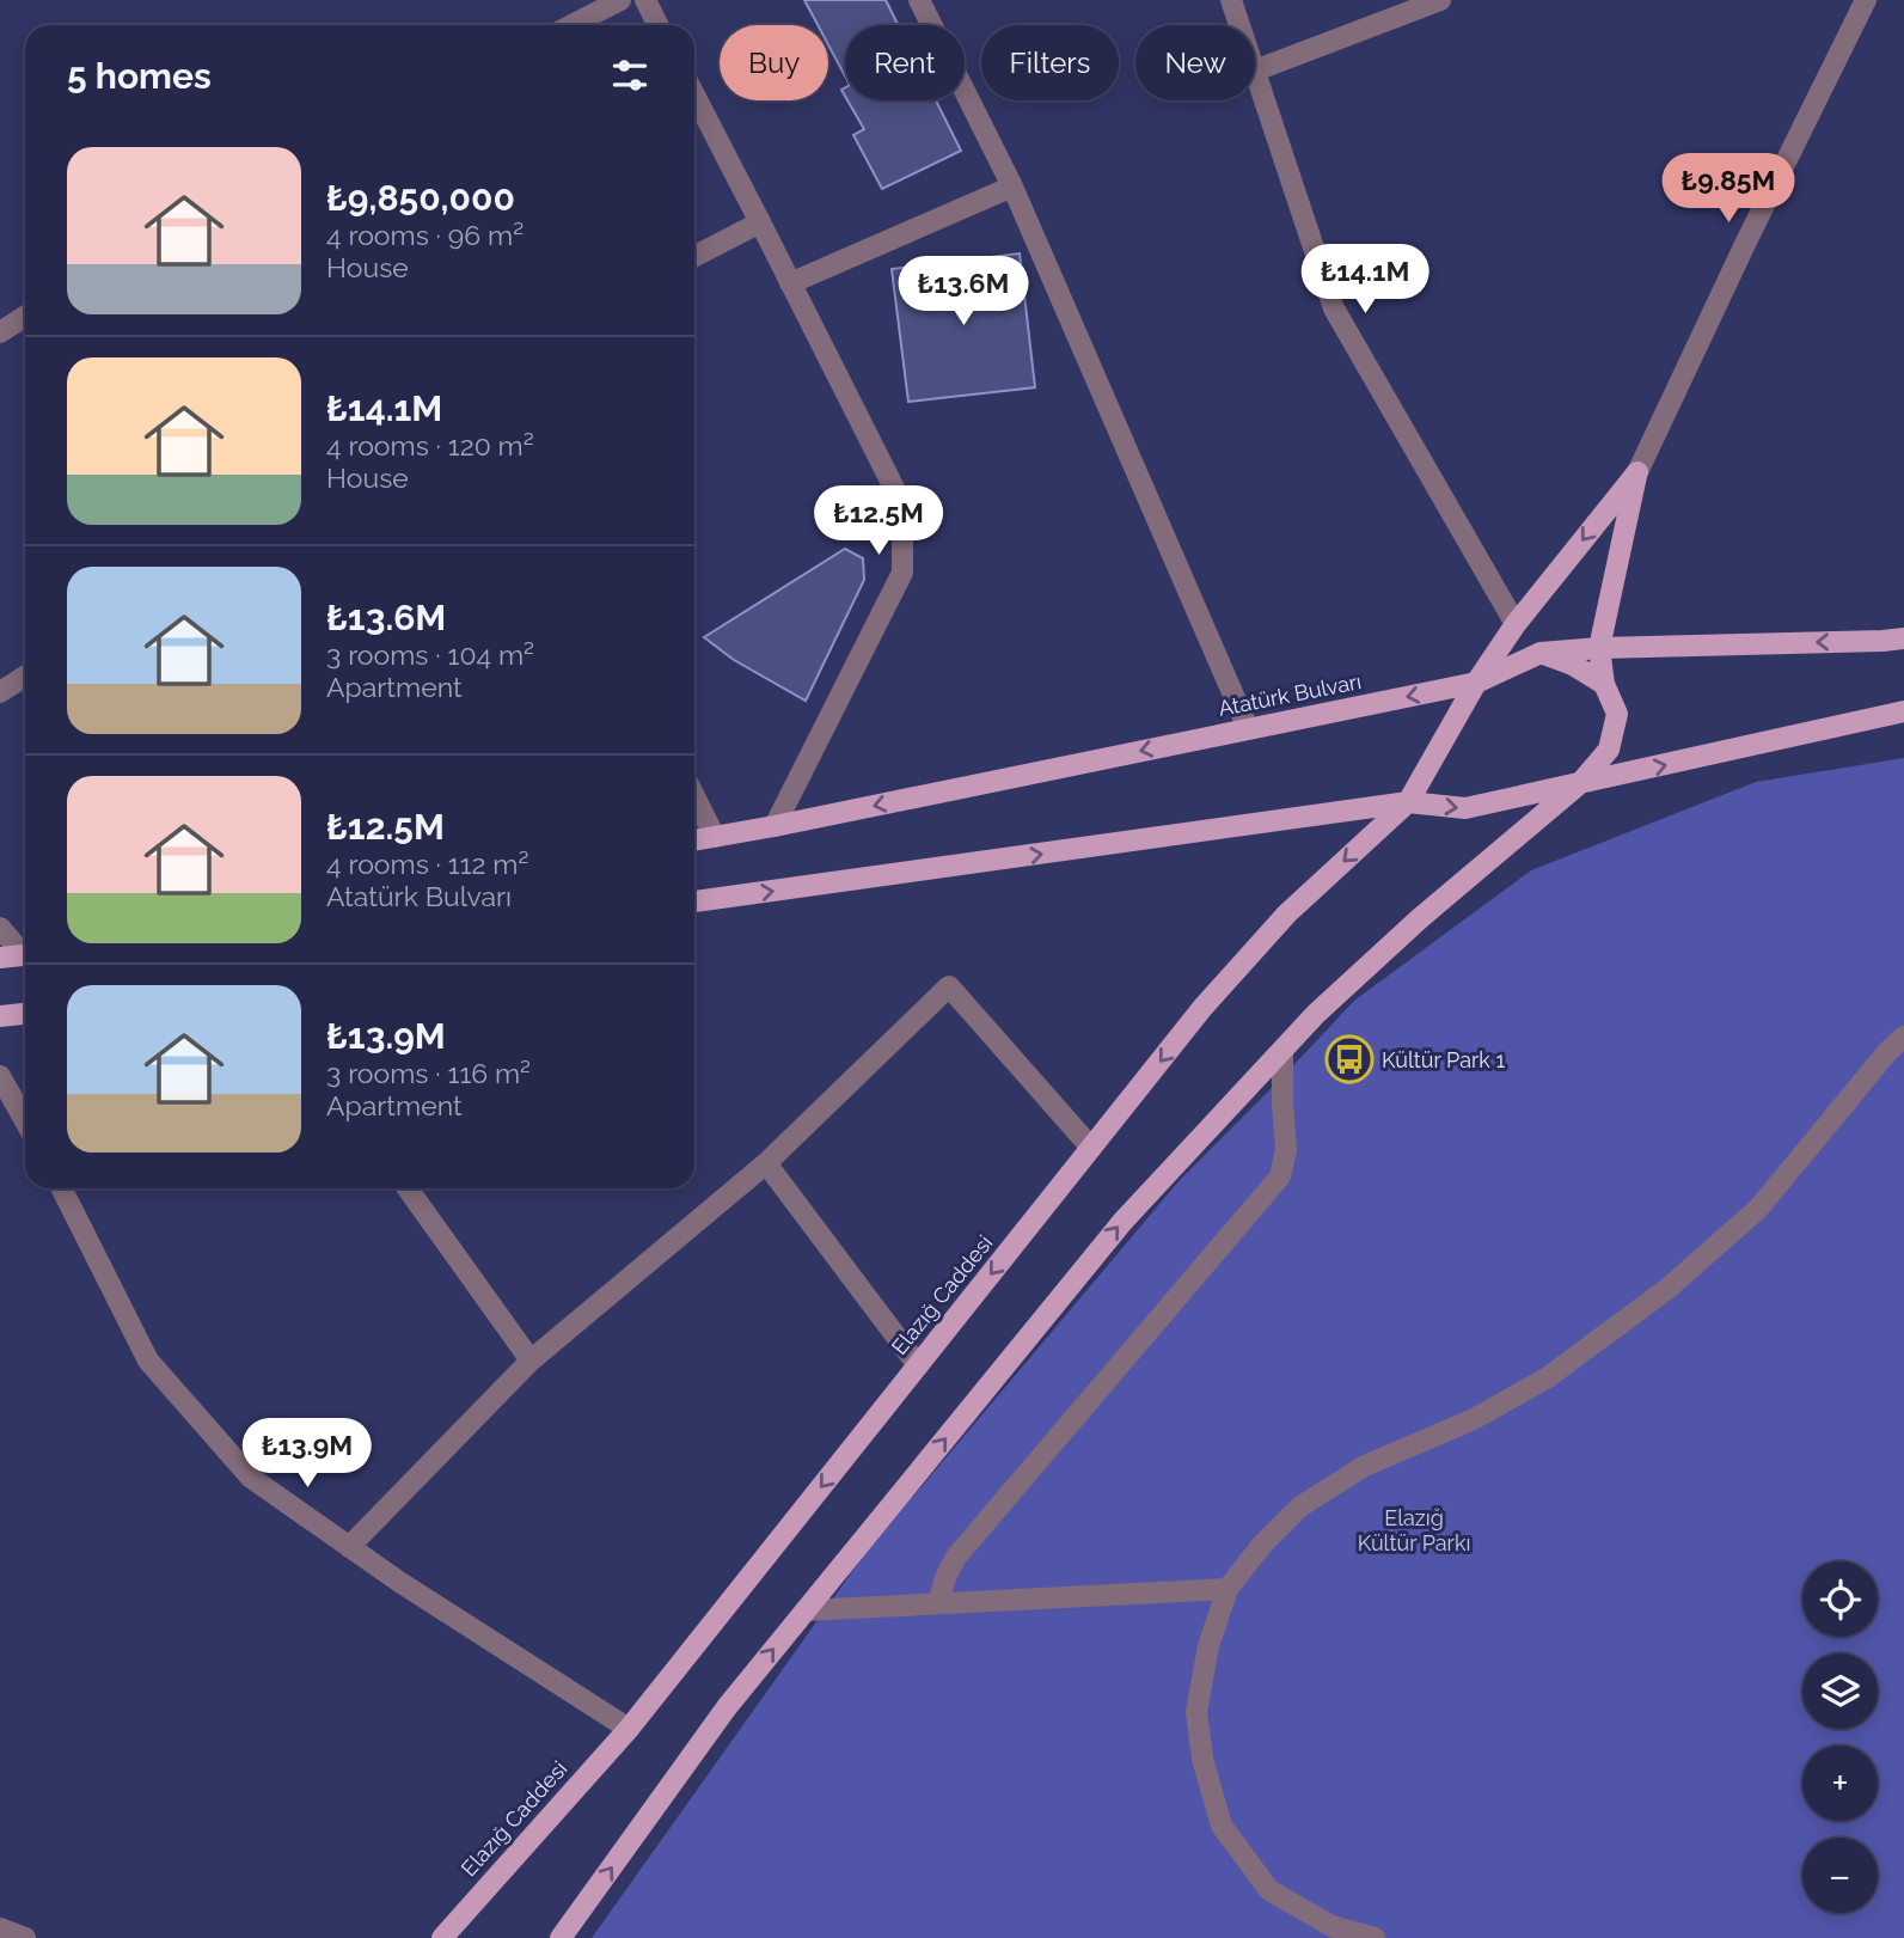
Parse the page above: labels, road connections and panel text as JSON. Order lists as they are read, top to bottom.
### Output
{
  "streets": {
    "main road": ["Atatürk Bulvarı", "Elazığ Caddesi"]
  },
  "crossings": [
    ["Atatürk Bulvarı", "Elazığ Caddesi"]
  ],
  "parks": ["Elazığ Kültür Parkı"],
  "places": {
    "bus stop": ["Kültür Park 1"]
  },
  "page": {
    "chip": [
      "Buy",
      "Rent",
      "Filters",
      "New"
    ],
    "heading": "5 homes",
    "list": [
      {
        "name": "₺9,850,000",
        "note": "4 rooms · 96 m² · House"
      },
      {
        "name": "₺14.1M",
        "note": "4 rooms · 120 m² · House"
      },
      {
        "name": "₺13.6M",
        "note": "3 rooms · 104 m² · Apartment"
      },
      {
        "name": "₺12.5M",
        "note": "4 rooms · 112 m² · Atatürk Bulvarı"
      },
      {
        "name": "₺13.9M",
        "note": "3 rooms · 116 m² · Apartment"
      }
    ],
    "price": [
      "₺9.85M",
      "₺14.1M",
      "₺13.6M",
      "₺12.5M",
      "₺13.9M"
    ],
    "map_buttons": ["+", "−"]
  }
}
